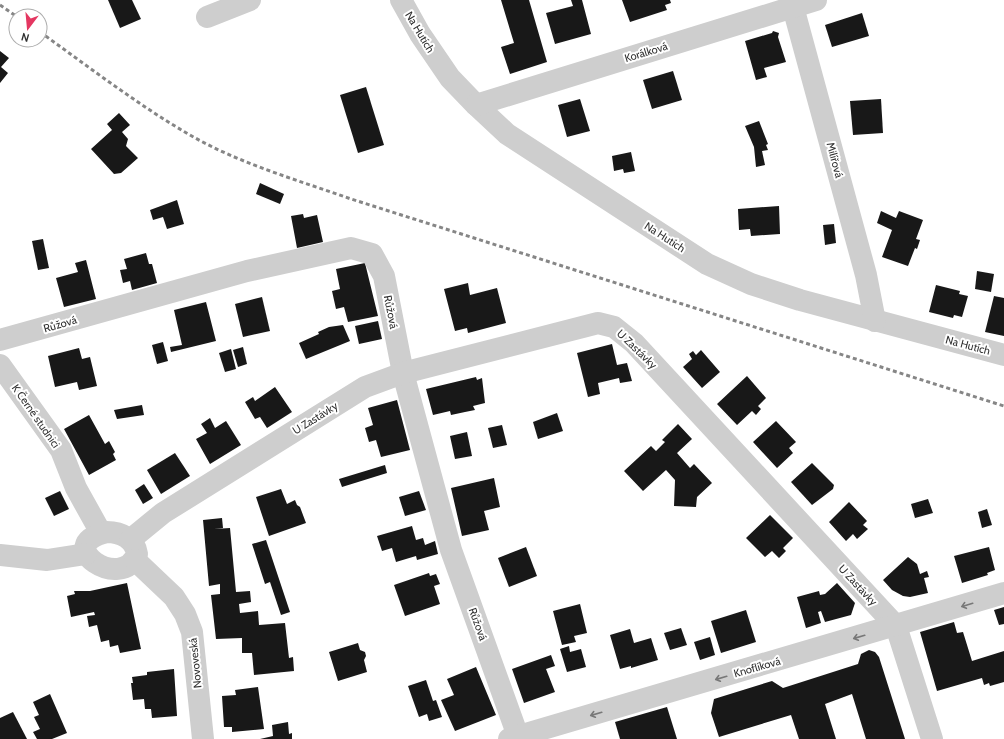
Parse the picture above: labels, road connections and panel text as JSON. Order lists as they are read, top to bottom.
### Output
{
  "streets": {
    "street": [
      "Na Hutích",
      "Korálková",
      "Milířová",
      "Růžová",
      "U Zastávky",
      "K Černé studnici",
      "Novoveská",
      "Knoflíková"
    ]
  },
  "crossings": [
    ["Na Hutích", "Korálková"],
    ["Na Hutích", "Milířová"],
    ["Korálková", "Milířová"],
    ["Růžová", "U Zastávky"],
    ["Růžová", "Knoflíková"],
    ["U Zastávky", "K Černé studnici"],
    ["U Zastávky", "Novoveská"],
    ["U Zastávky", "Knoflíková"],
    ["K Černé studnici", "Novoveská"]
  ],
  "one_way": ["Knoflíková"],
  "north": "bottom"
}
